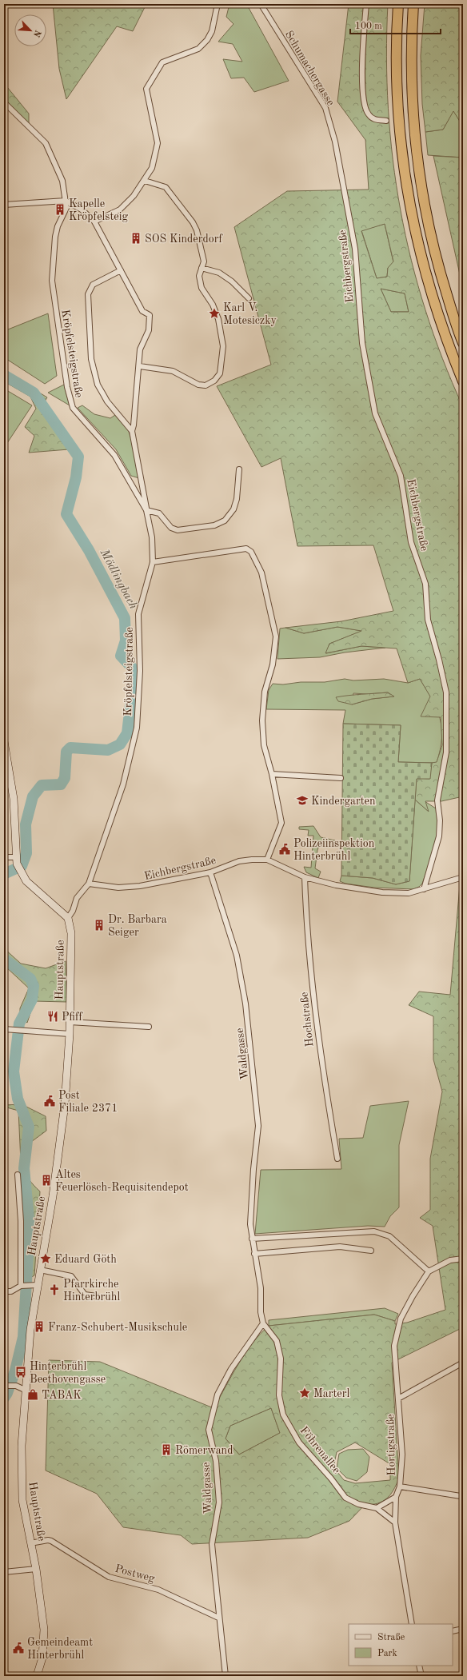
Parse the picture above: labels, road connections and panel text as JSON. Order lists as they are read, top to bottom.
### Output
{
  "streets": {
    "main road": ["Hauptstraße"],
    "street": [
      "Schumachergasse",
      "Eichbergstraße",
      "Kröpfelsteigstraße",
      "Hochstraße",
      "Waldgasse",
      "Hortigstraße",
      "Föhrenallee",
      "Postweg"
    ]
  },
  "crossings": [
    ["Schumachergasse", "Eichbergstraße"],
    ["Eichbergstraße", "Kröpfelsteigstraße"],
    ["Eichbergstraße", "Hochstraße"],
    ["Eichbergstraße", "Waldgasse"],
    ["Hauptstraße", "Postweg"],
    ["Waldgasse", "Föhrenallee"],
    ["Waldgasse", "Postweg"],
    ["Hortigstraße", "Föhrenallee"]
  ],
  "water": ["Mödlingbach"],
  "places": {
    "building": [
      "Kapelle Kröpfelsteig",
      "SOS Kinderdorf",
      "Dr. Barbara Seiger",
      "Altes Feuerlösch-Requisitendepot",
      "Franz-Schubert-Musikschule",
      "Römerwand"
    ],
    "place": ["Karl V. Motesiczky", "Eduard Göth", "Marterl"],
    "school or university": ["Kindergarten"],
    "public building": ["Polizeiinspektion Hinterbrühl", "Post Filiale 2371", "Gemeindeamt Hinterbrühl"],
    "restaurant": ["Pfiff"],
    "church": ["Pfarrkirche Hinterbrühl"],
    "bus stop": ["Hinterbrühl Beethovengasse"],
    "shop": ["TABAK"]
  },
  "legend": ["Straße", "Park"],
  "scale_bar": "100 m",
  "north": "bottom right"
}
